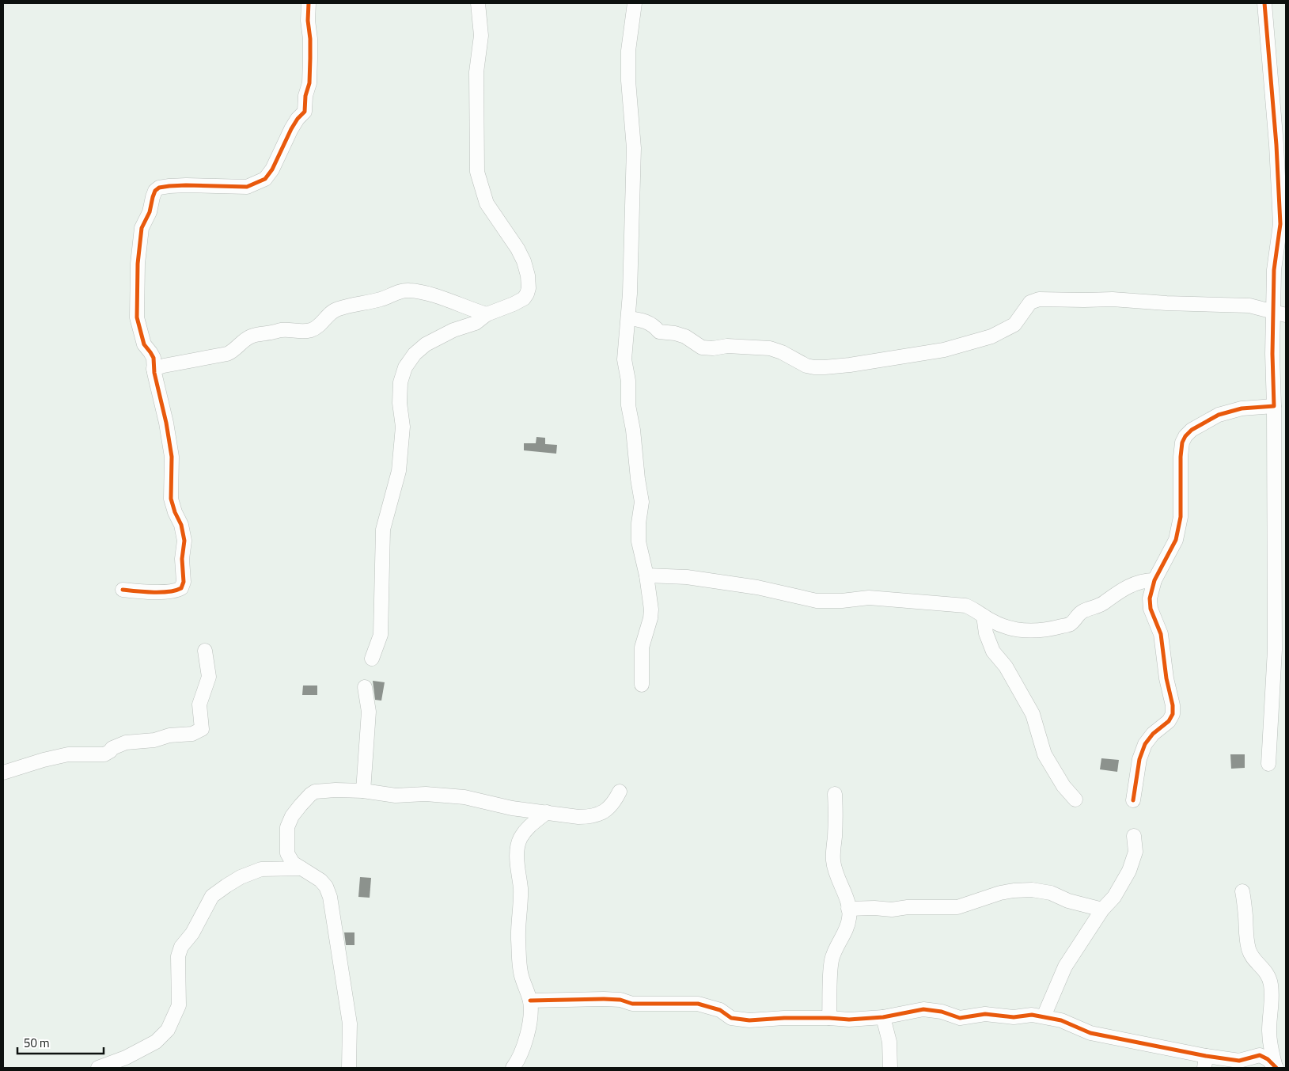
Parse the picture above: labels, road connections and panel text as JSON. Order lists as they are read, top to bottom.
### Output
{
  "scale_bar": "50 m"
}
